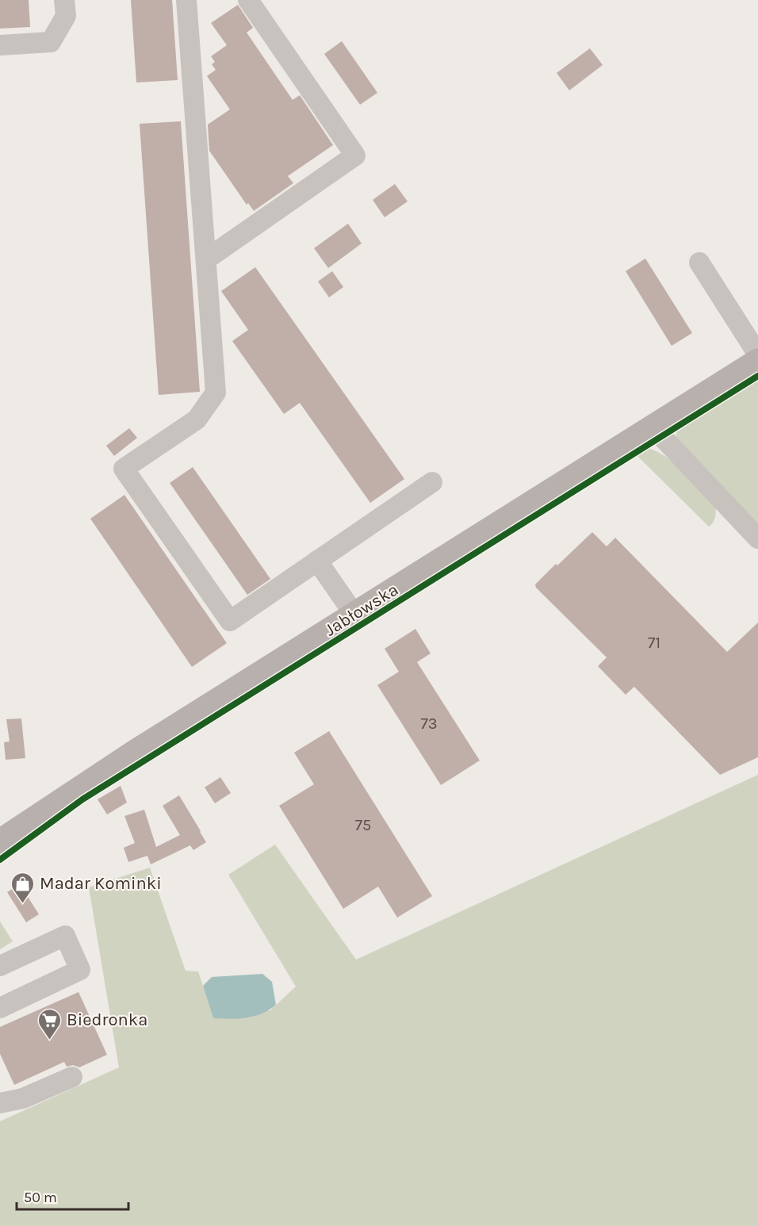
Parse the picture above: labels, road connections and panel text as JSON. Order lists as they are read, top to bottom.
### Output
{
  "streets": {
    "main road": ["Jabłowska"]
  },
  "places": {
    "shop": ["Madar Kominki"],
    "supermarket": ["Biedronka"]
  },
  "house_numbers": ["71", "73", "75"],
  "scale_bar": "50 m"
}
